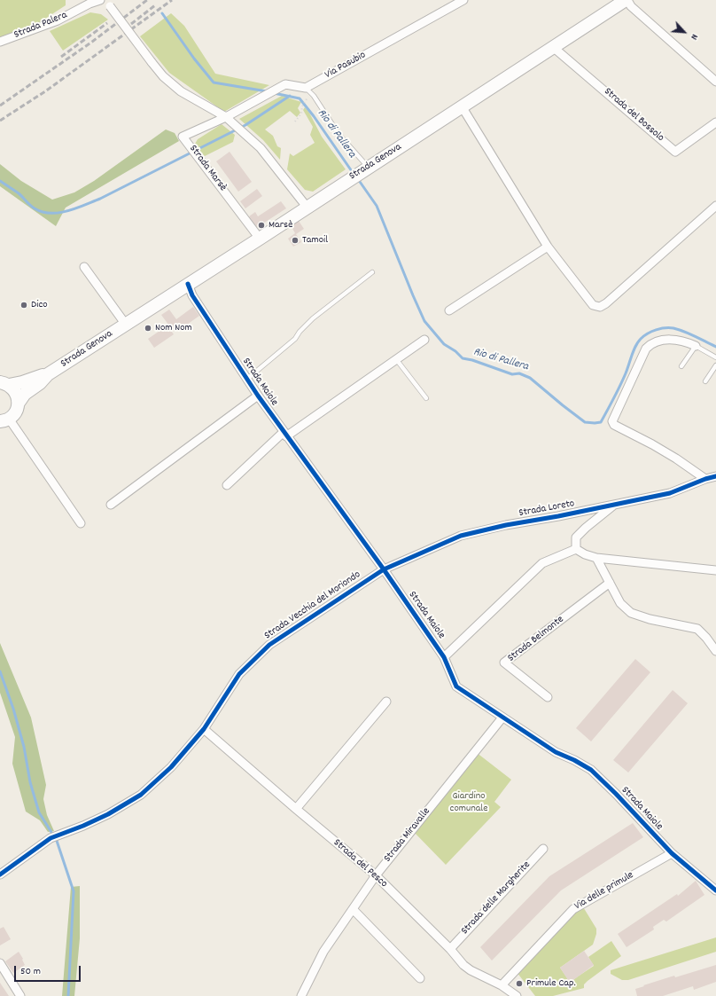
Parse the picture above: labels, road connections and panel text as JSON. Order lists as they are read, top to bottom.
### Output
{
  "streets": {
    "main road": ["Strada Genova"],
    "street": [
      "Strada Palera",
      "Via Pasubio",
      "Strada del Bossolo",
      "Strada Marsè",
      "Strada Maiole",
      "Strada Loreto",
      "Strada Vecchia del Moriondo",
      "Strada Belmonte",
      "Strada Miravalle",
      "Strada del Pesco",
      "Via delle primule",
      "Strada delle Margherite"
    ]
  },
  "crossings": [
    ["Strada del Bossolo", "Strada Genova"],
    ["Strada Genova", "Strada Marsè"],
    ["Strada Genova", "Strada Maiole"],
    ["Strada Maiole", "Strada Loreto"],
    ["Strada Maiole", "Strada Vecchia del Moriondo"],
    ["Strada Maiole", "Strada Miravalle"],
    ["Strada Maiole", "Via delle primule"],
    ["Strada Loreto", "Strada Vecchia del Moriondo"],
    ["Strada Vecchia del Moriondo", "Strada del Pesco"],
    ["Strada Miravalle", "Strada del Pesco"],
    ["Strada del Pesco", "Via delle primule"],
    ["Strada del Pesco", "Strada delle Margherite"]
  ],
  "water": ["Rio di Pallera"],
  "parks": ["Giardino comunale"],
  "places": [
    "Marsè",
    "Tamoil",
    "Dico",
    "Nom Nom",
    "Primule Cap."
  ],
  "scale_bar": "50 m",
  "north": "bottom right"
}
